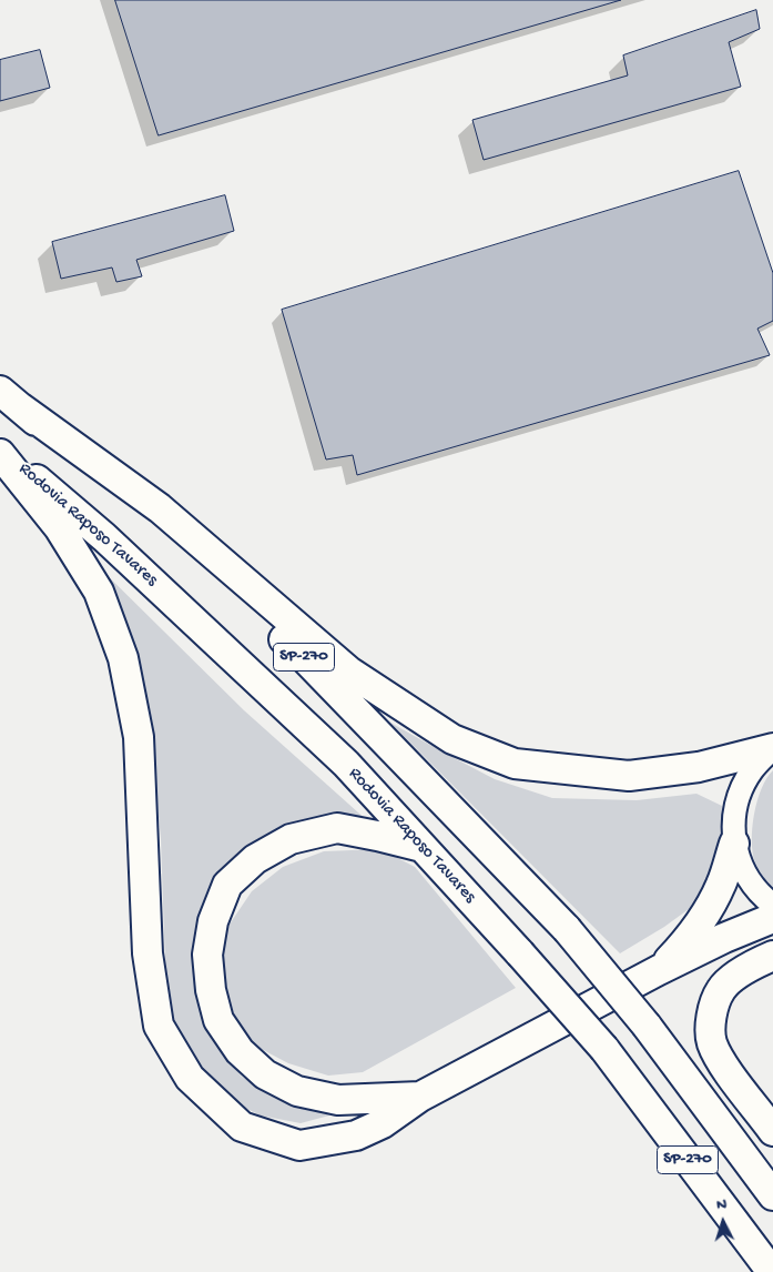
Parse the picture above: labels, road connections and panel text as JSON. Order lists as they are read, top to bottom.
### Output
{
  "streets": {
    "highway": ["Rodovia Raposo Tavares", "SP-270"]
  },
  "north": "top"
}
